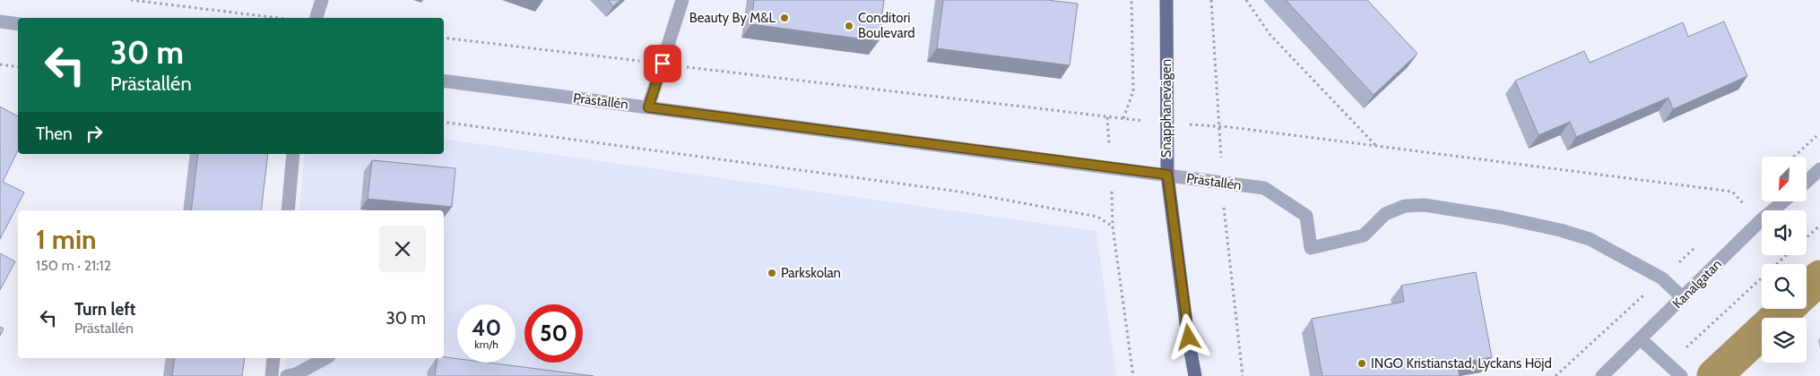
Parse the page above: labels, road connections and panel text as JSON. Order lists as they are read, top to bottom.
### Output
{
  "streets": {
    "main road": ["Snapphanevägen"],
    "street": ["Prästallén", "Kanalgatan"]
  },
  "crossings": [
    ["Prästallén", "Snapphanevägen"],
    ["Prästallén", "Kanalgatan"]
  ],
  "places": [
    "Beauty By M&L",
    "Conditori Boulevard",
    "Parkskolan",
    "INGO Kristianstad, Lyckans Höjd"
  ],
  "north": "bottom left",
  "page": {
    "turn": ["30 m", "Prästallén"],
    "then": "Then",
    "heading": ["1 min", "150 m · 21:12"],
    "list": [
      {
        "name": "Turn left",
        "note": "Prästallén",
        "value": "30 m"
      }
    ],
    "speed": "40 km/h",
    "limit": "50"
  }
}
